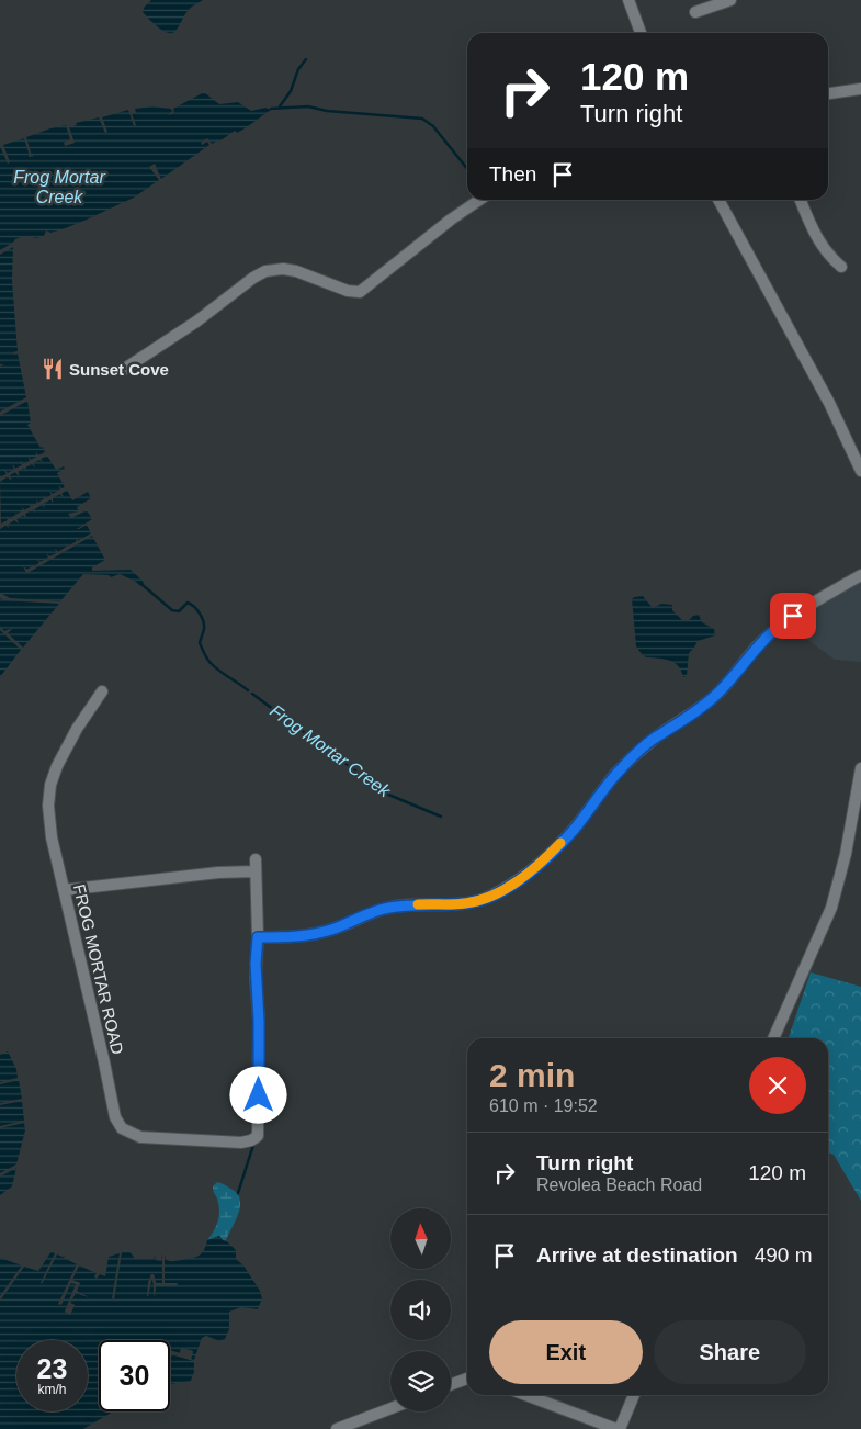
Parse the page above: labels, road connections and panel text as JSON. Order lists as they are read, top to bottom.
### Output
{
  "streets": {
    "street": ["FROG MORTAR ROAD"]
  },
  "water": ["Frog Mortar Creek"],
  "places": {
    "restaurant": ["Sunset Cove"]
  },
  "north": "top",
  "page": {
    "turn": ["120 m", "Turn right"],
    "then": "Then",
    "heading": ["2 min", "610 m · 19:52"],
    "list": [
      {
        "name": "Turn right",
        "note": "Revolea Beach Road",
        "value": "120 m"
      },
      {
        "name": "Arrive at destination",
        "value": "490 m"
      }
    ],
    "buttons": ["Exit", "Share"],
    "speed": "23 km/h",
    "limit": "30"
  }
}
